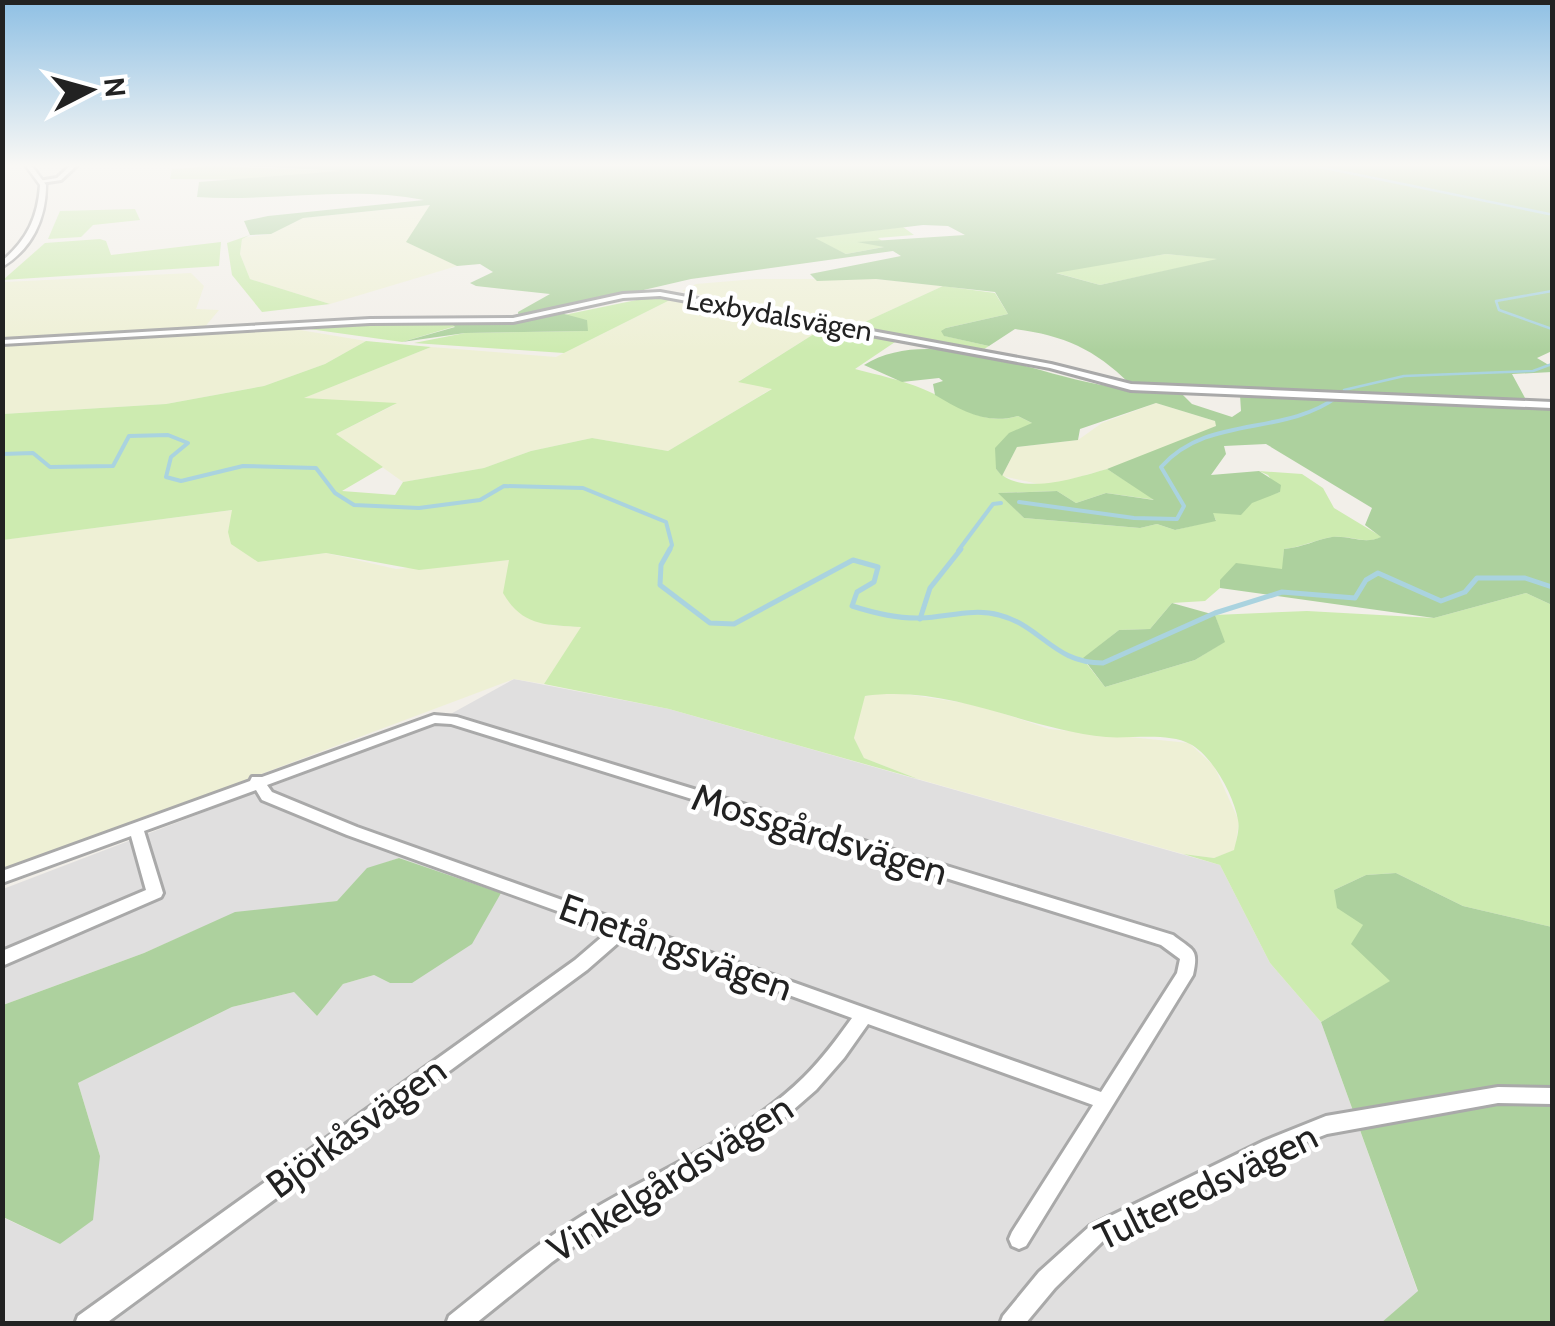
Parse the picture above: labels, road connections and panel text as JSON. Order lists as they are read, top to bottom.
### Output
{
  "streets": {
    "street": [
      "Lexbydalsvägen",
      "Mossgårdsvägen",
      "Enetångsvägen",
      "Björkåsvägen",
      "Vinkelgårdsvägen",
      "Tulteredsvägen"
    ]
  },
  "crossings": [
    ["Mossgårdsvägen", "Enetångsvägen"],
    ["Enetångsvägen", "Björkåsvägen"],
    ["Enetångsvägen", "Vinkelgårdsvägen"]
  ],
  "north": "right"
}
